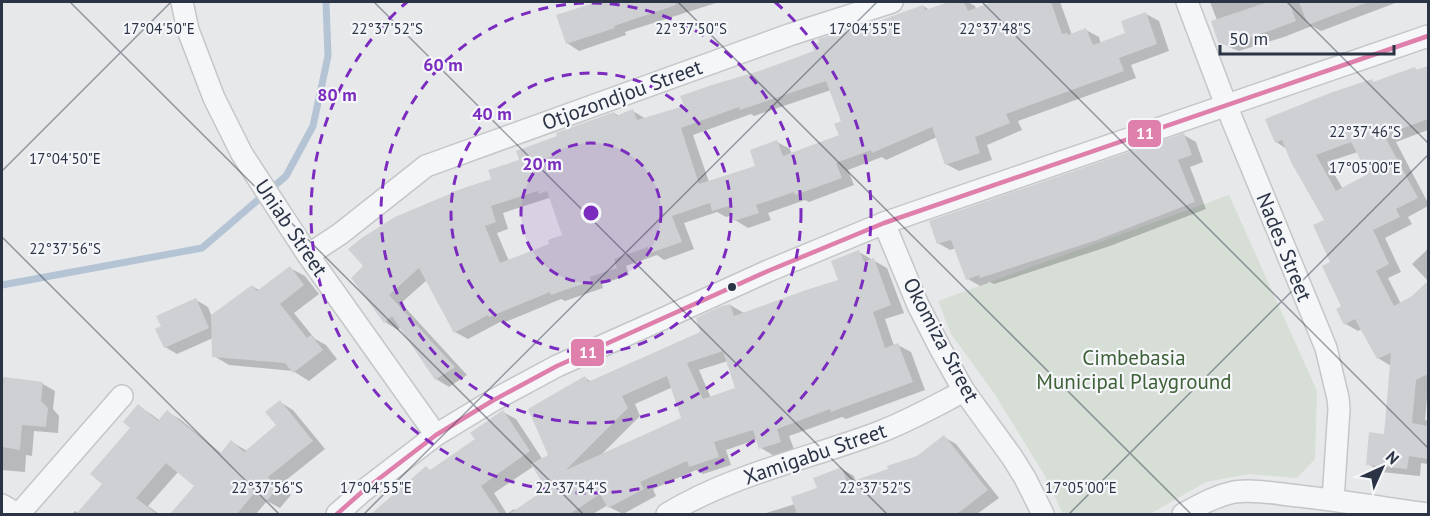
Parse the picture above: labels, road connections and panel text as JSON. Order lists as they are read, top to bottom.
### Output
{
  "streets": {
    "street": [
      "Otjozondjou Street",
      "Uniab Street",
      "Nades Street",
      "Okomiza Street",
      "Xamigabu Street"
    ]
  },
  "crossings": [
    ["Otjozondjou Street", "Uniab Street"],
    ["Okomiza Street", "Xamigabu Street"]
  ],
  "parks": ["Cimbebasia Municipal Playground"],
  "lines": ["transit line 11"],
  "scale_bar": "50 m",
  "north": "top right",
  "coordinates": [
    "17°04'50\"E",
    "22°37'52\"S",
    "22°37'50\"S",
    "17°04'55\"E",
    "22°37'48\"S",
    "22°37'46\"S",
    "17°05'00\"E",
    "22°37'56\"S",
    "22°37'54\"S"
  ],
  "rings": [
    "60 m",
    "80 m",
    "40 m",
    "20 m"
  ]
}
